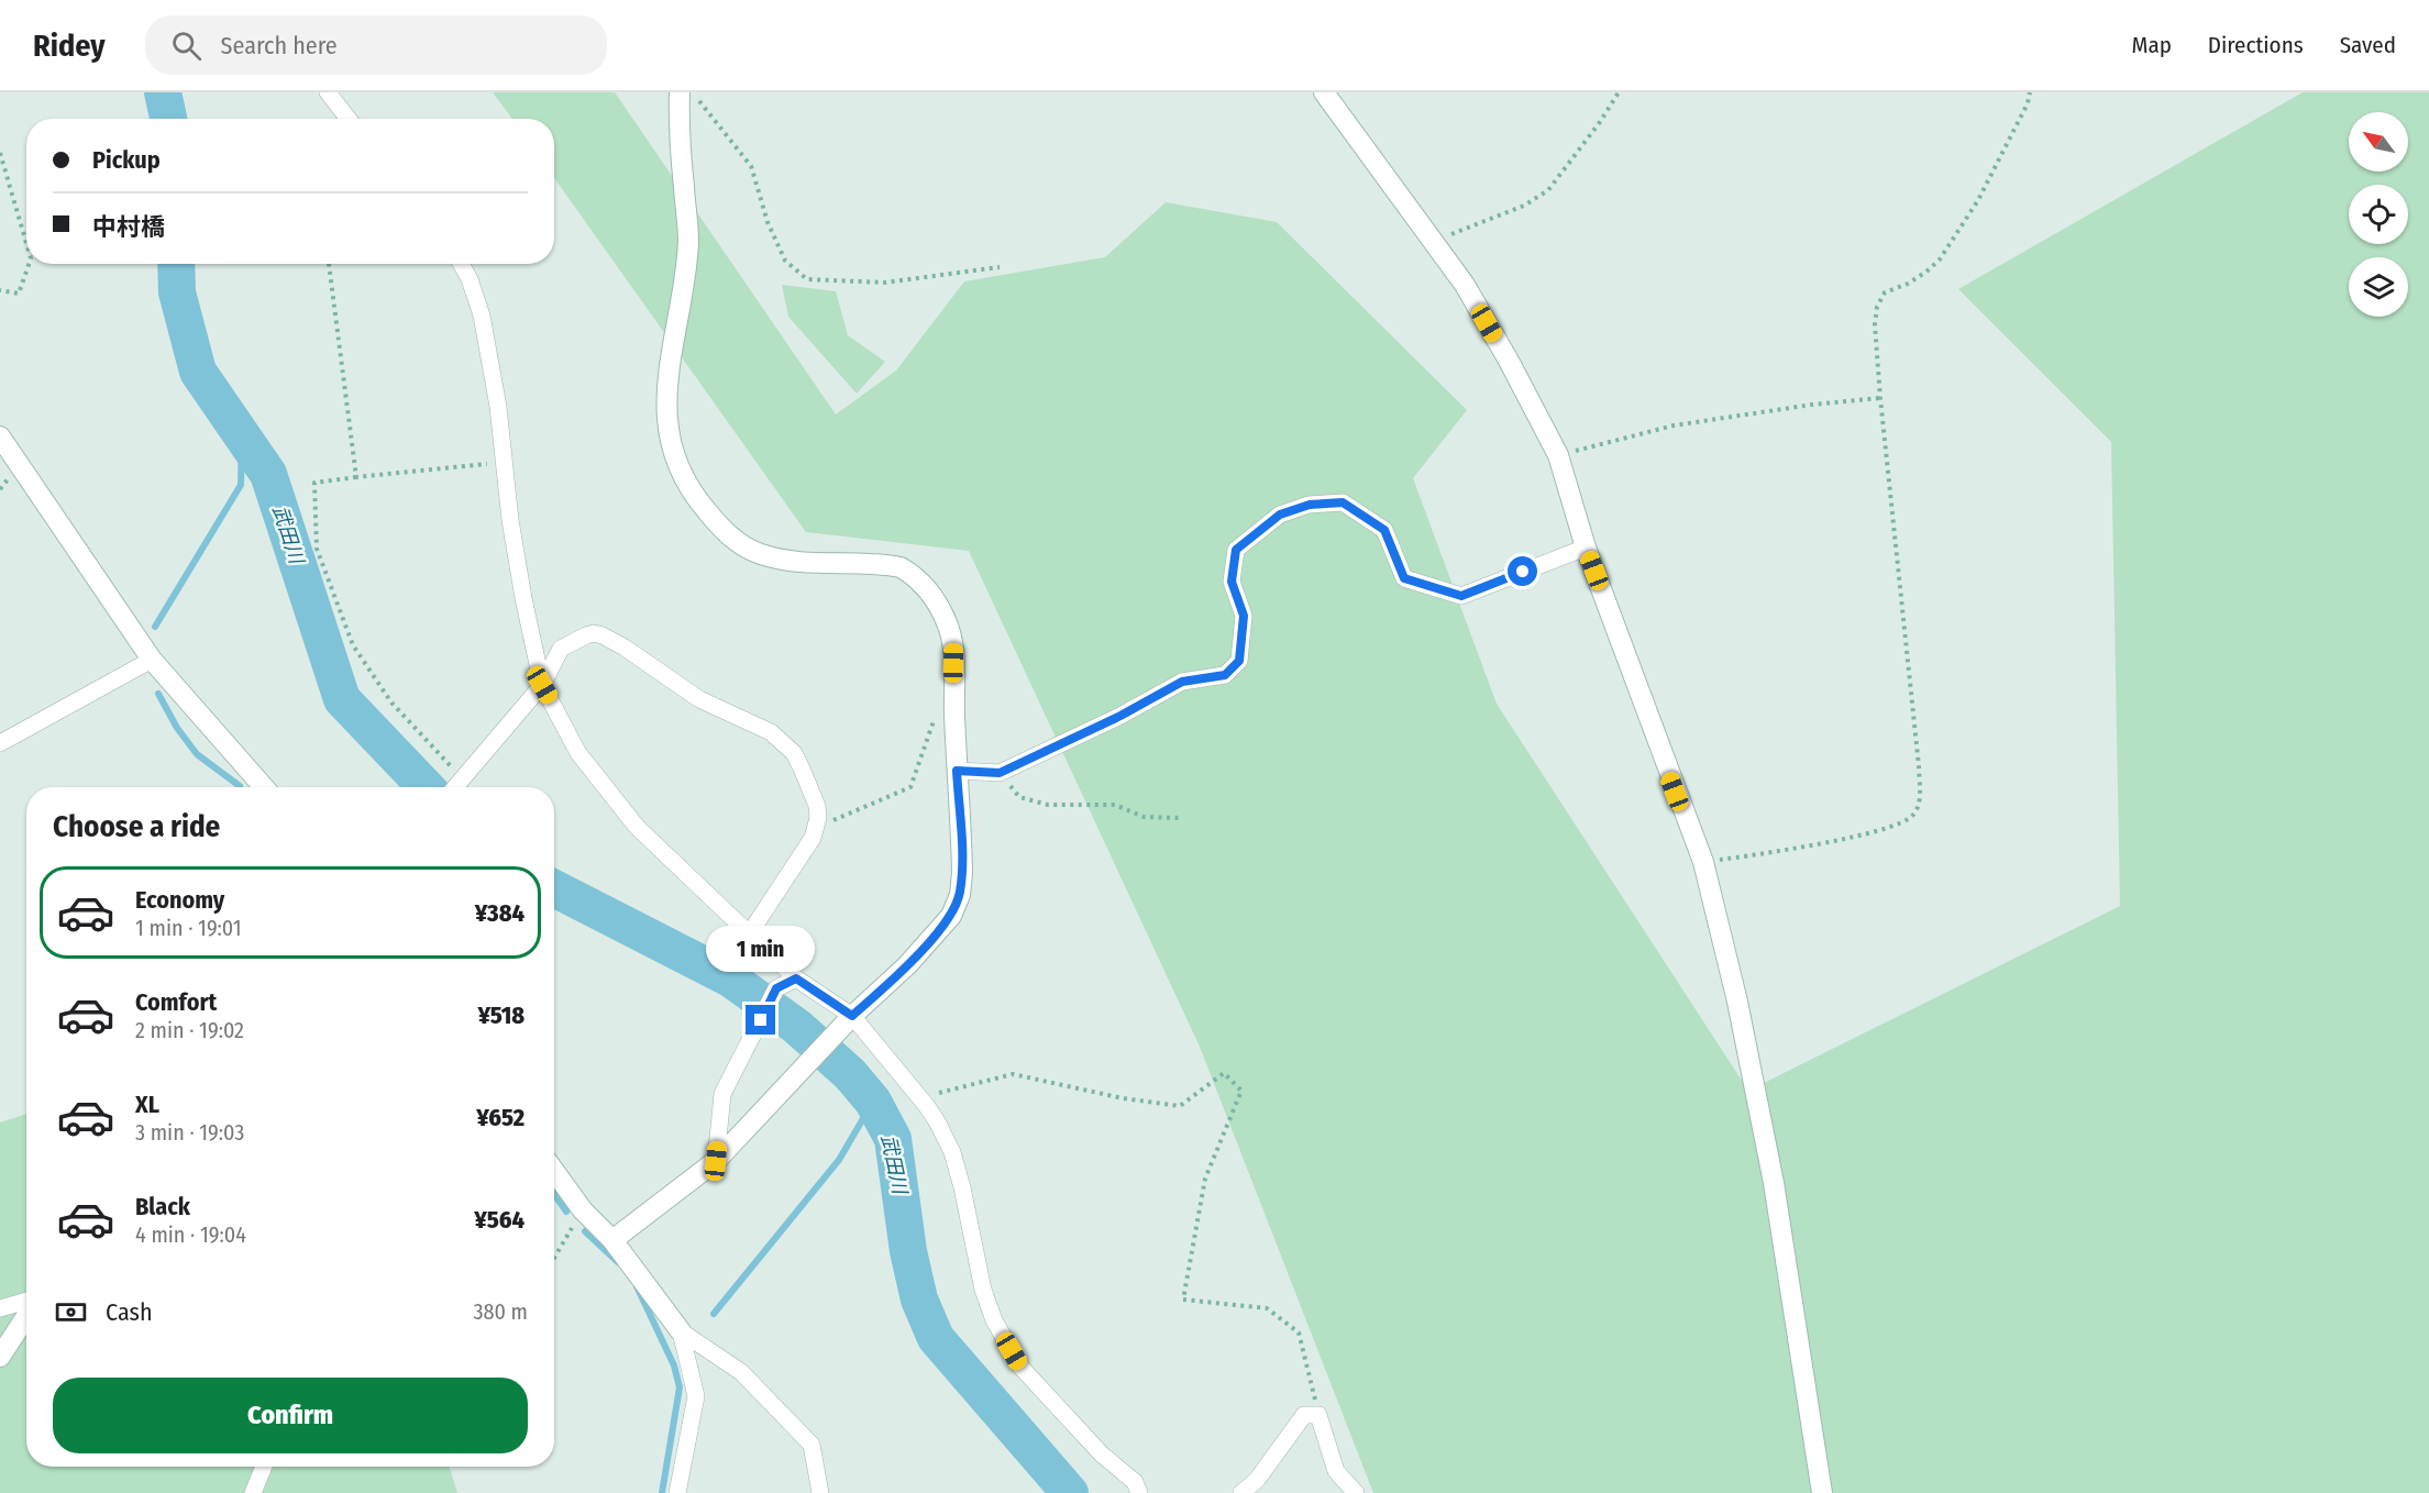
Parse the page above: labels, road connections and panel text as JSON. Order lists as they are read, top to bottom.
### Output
{
  "water": ["武田川"],
  "north": "top left",
  "page": {
    "header": "Ridey",
    "search": "Search here",
    "nav": ["Map", "Directions", "Saved"],
    "banner": ["Pickup", "中村橋"],
    "heading": "Choose a ride",
    "list": [
      {
        "name": "Economy",
        "note": "1 min · 19:01",
        "value": "¥384"
      },
      {
        "name": "Comfort",
        "note": "2 min · 19:02",
        "value": "¥518"
      },
      {
        "name": "XL",
        "note": "3 min · 19:03",
        "value": "¥652"
      },
      {
        "name": "Black",
        "note": "4 min · 19:04",
        "value": "¥564"
      }
    ],
    "bubble": "1 min",
    "pay": ["Cash", "380 m"],
    "buttons": "Confirm"
  }
}
